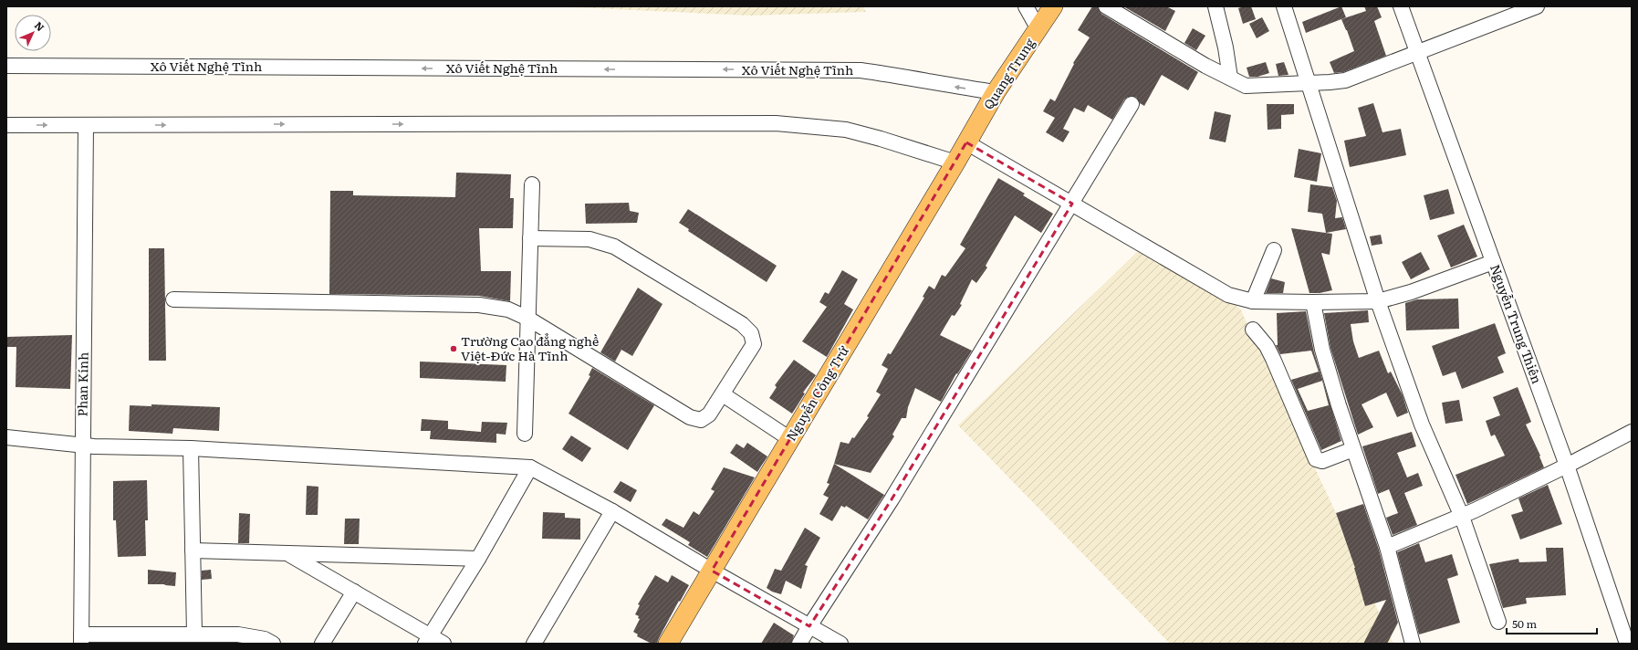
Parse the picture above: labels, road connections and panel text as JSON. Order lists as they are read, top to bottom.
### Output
{
  "streets": {
    "main road": ["Quang Trung", "Nguyễn Công Trứ"],
    "street": ["Xô Viết Nghệ Tĩnh", "Nguyễn Trung Thiên", "Phan Kính"]
  },
  "crossings": [
    ["Xô Viết Nghệ Tĩnh", "Quang Trung"],
    ["Quang Trung", "Nguyễn Công Trứ"]
  ],
  "places": ["Trường Cao đẳng nghề Việt-Đức Hà Tĩnh"],
  "scale_bar": "50 m",
  "north": "top right"
}
